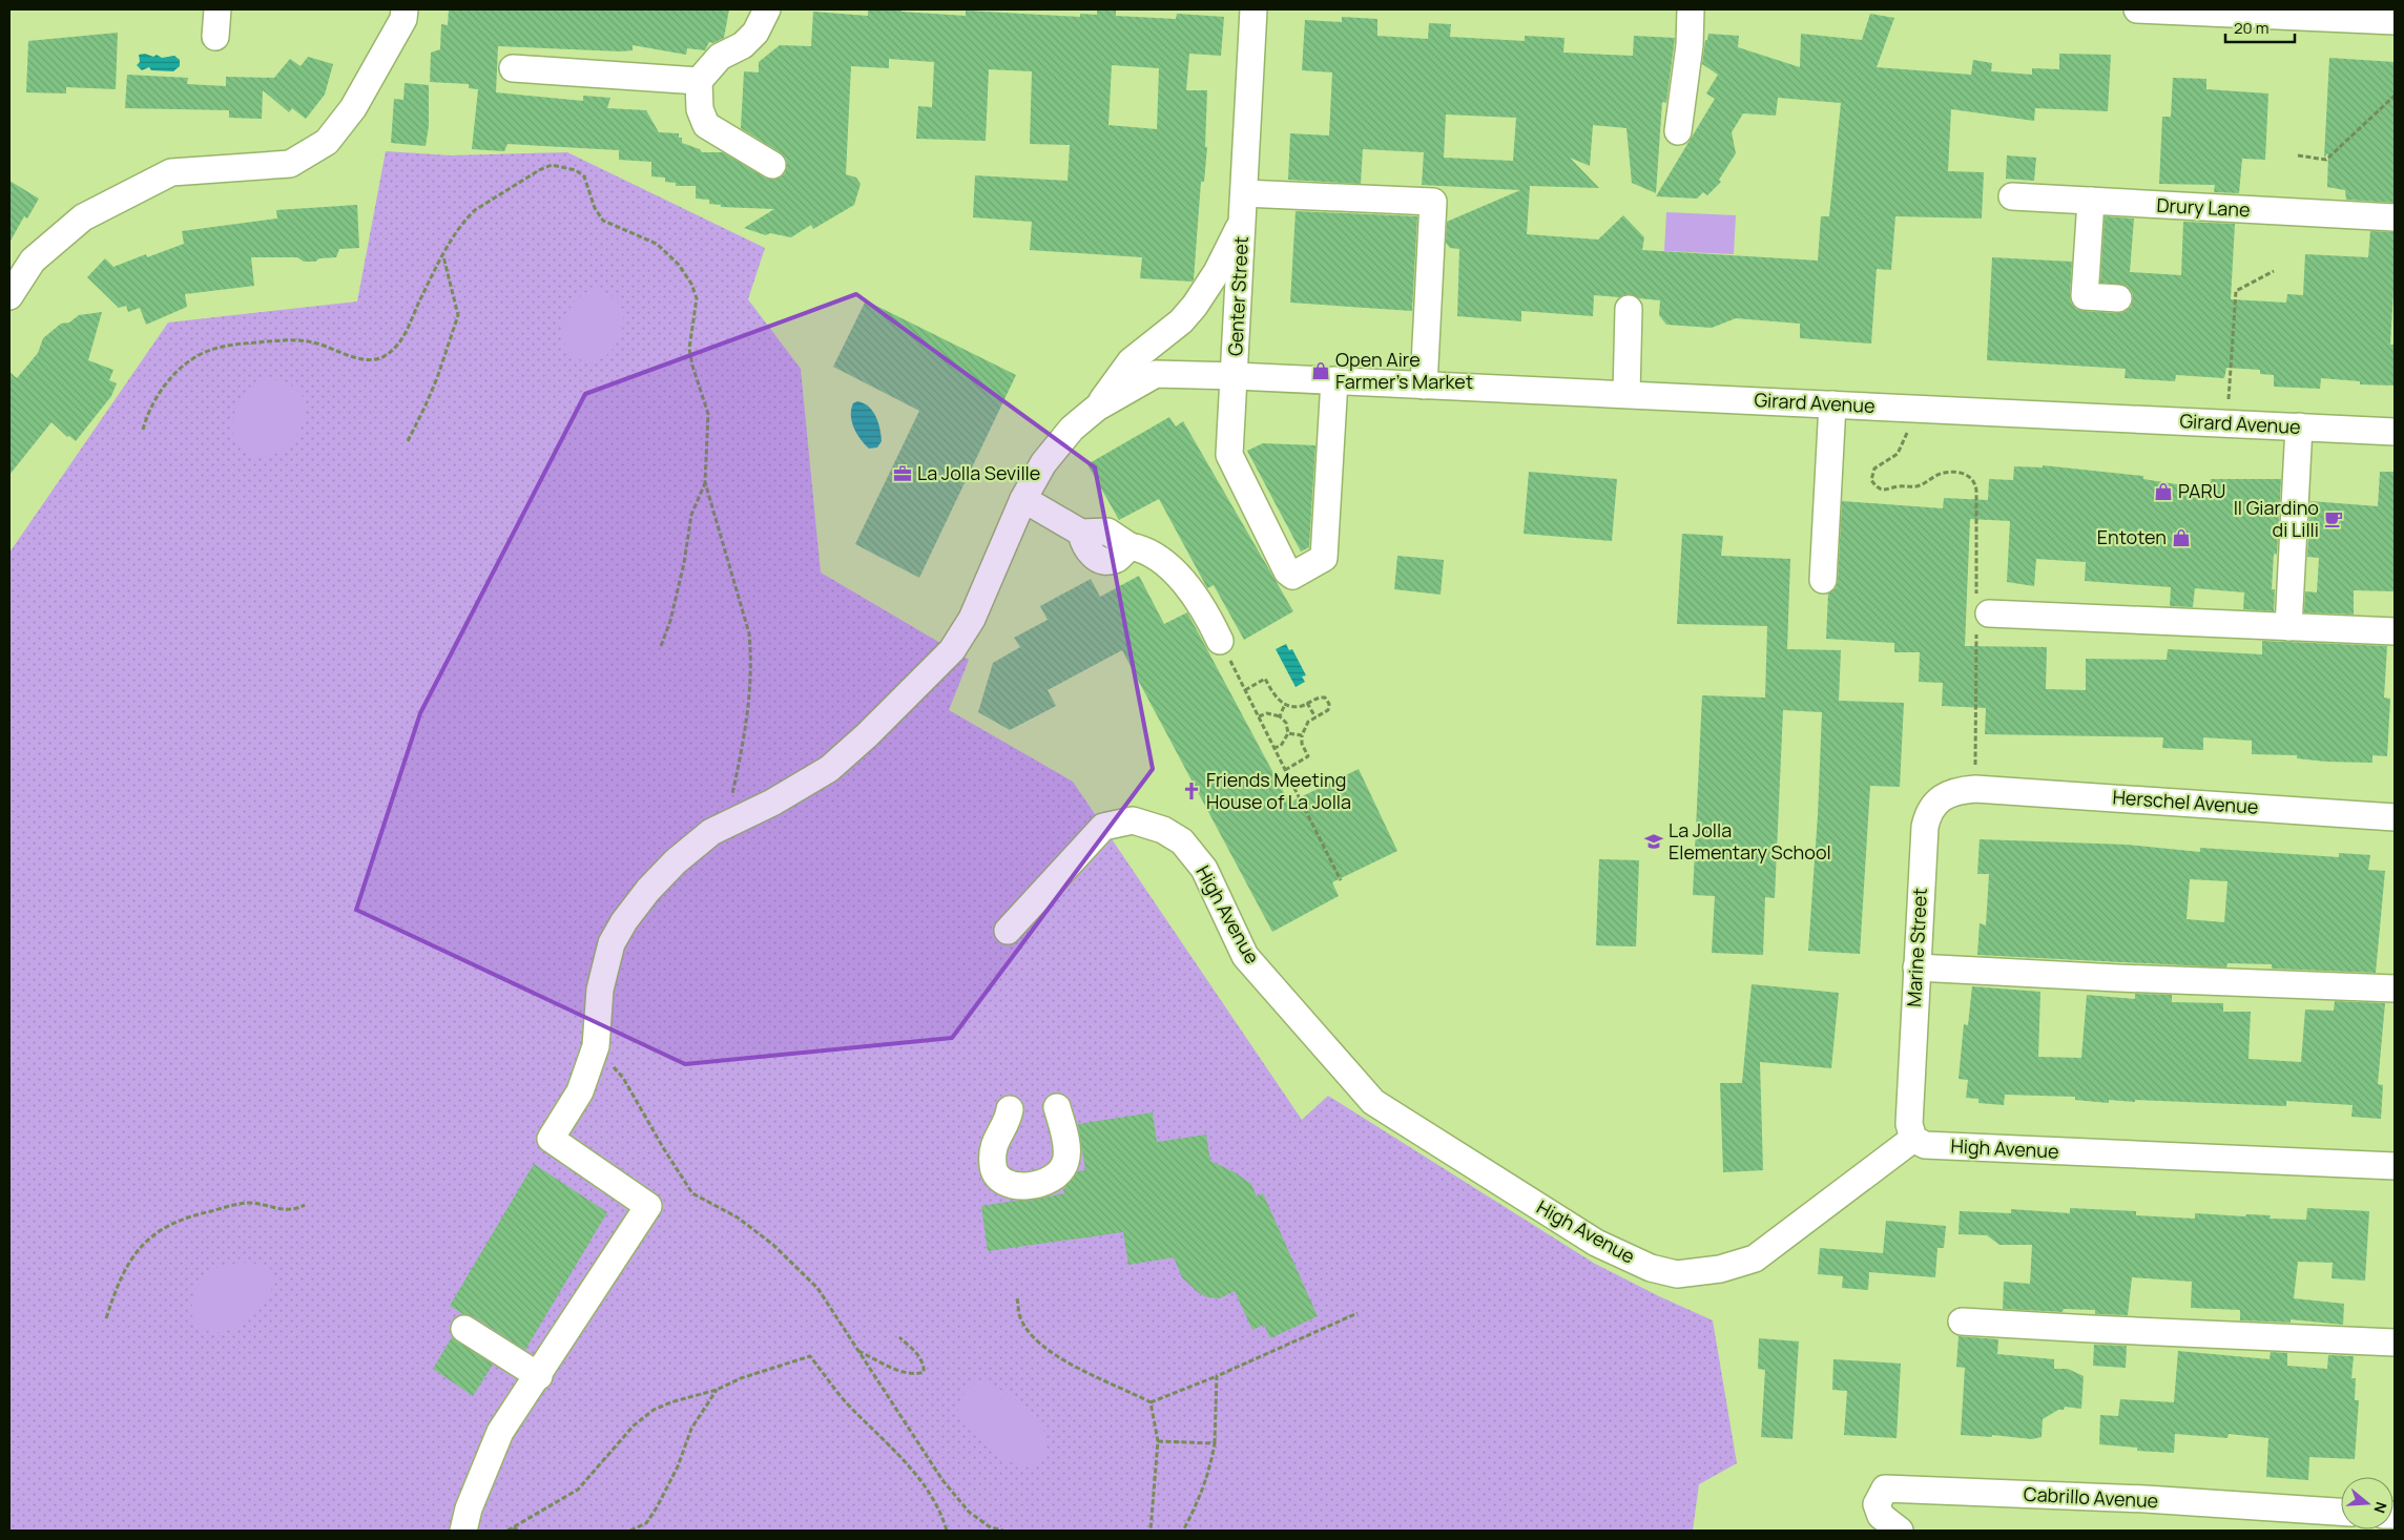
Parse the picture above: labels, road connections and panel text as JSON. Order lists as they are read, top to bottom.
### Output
{
  "streets": {
    "street": [
      "Drury Lane",
      "Genter Street",
      "Girard Avenue",
      "Herschel Avenue",
      "High Avenue",
      "Marine Street",
      "Cabrillo Avenue"
    ]
  },
  "crossings": [
    ["Genter Street", "Girard Avenue"],
    ["Herschel Avenue", "Marine Street"],
    ["High Avenue", "Marine Street"]
  ],
  "places": {
    "shop": ["Open Aire Farmer’s Market", "PARU", "Entoten"],
    "office": ["La Jolla Seville"],
    "cafe": ["Il Giardino di Lilli"],
    "church": ["Friends Meeting House of La Jolla"],
    "school or university": ["La Jolla Elementary School"]
  },
  "scale_bar": "20 m",
  "north": "right"
}
